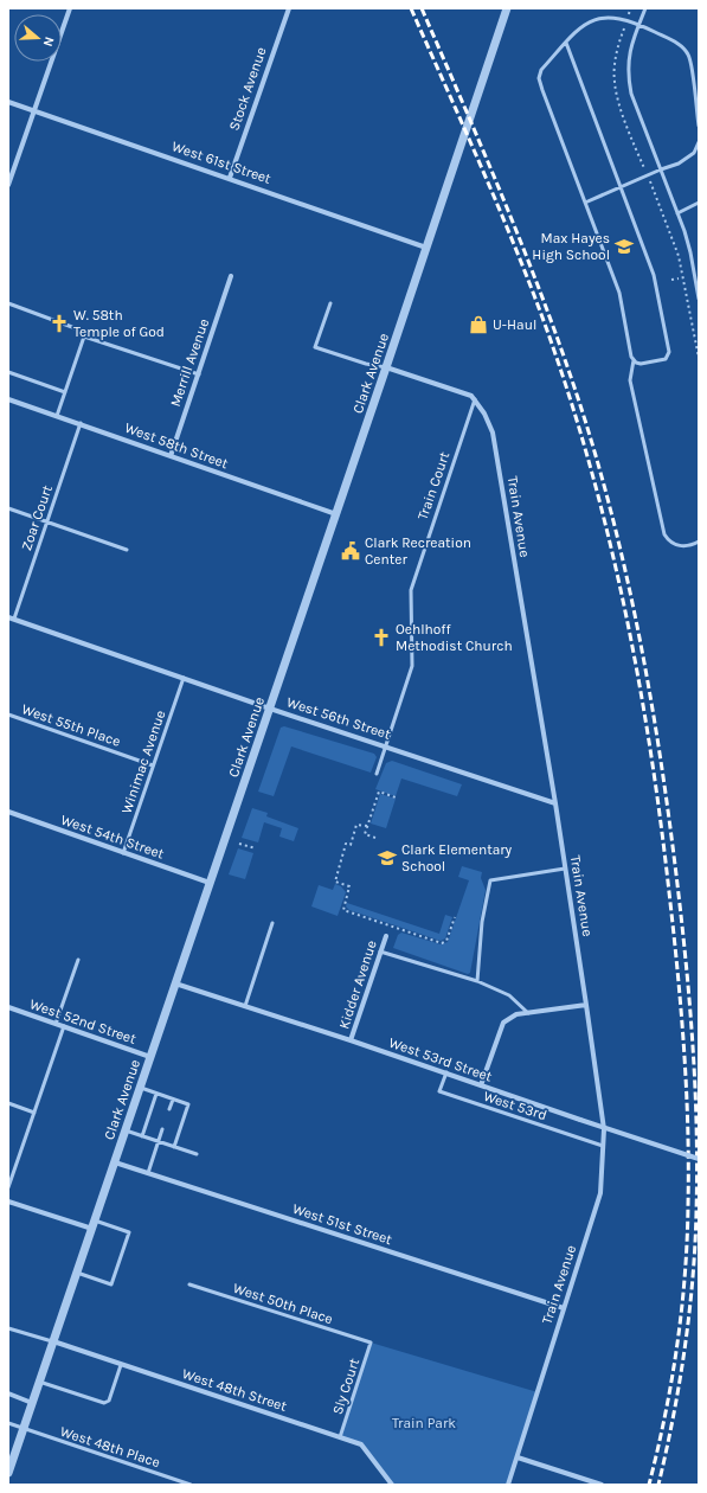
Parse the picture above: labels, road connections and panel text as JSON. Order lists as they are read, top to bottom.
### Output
{
  "streets": {
    "street": [
      "Stock Avenue",
      "West 61st Street",
      "Merrill Avenue",
      "Clark Avenue",
      "West 58th Street",
      "Train Avenue",
      "West 56th Street",
      "West 54th Street",
      "Kidder Avenue",
      "West 52nd Street",
      "West 53rd Street",
      "West 51st Street",
      "West 48th Street"
    ],
    "lane": [
      "Train Court",
      "Zoar Court",
      "West 55th Place",
      "Winimac Avenue",
      "West 53rd",
      "West 50th Place",
      "Sly Court",
      "West 48th Place"
    ]
  },
  "crossings": [
    ["Stock Avenue", "West 61st Street"],
    ["West 61st Street", "Clark Avenue"],
    ["Merrill Avenue", "West 58th Street"],
    ["Clark Avenue", "West 58th Street"],
    ["Clark Avenue", "West 56th Street"],
    ["Clark Avenue", "West 54th Street"],
    ["Clark Avenue", "West 52nd Street"],
    ["Clark Avenue", "West 53rd Street"],
    ["Clark Avenue", "West 51st Street"],
    ["Clark Avenue", "West 48th Street"],
    ["Clark Avenue", "West 48th Place"],
    ["West 58th Street", "Zoar Court"],
    ["Train Court", "Train Avenue"],
    ["Train Court", "West 56th Street"],
    ["Train Avenue", "West 56th Street"],
    ["Train Avenue", "West 53rd"],
    ["Train Avenue", "West 51st Street"],
    ["Zoar Court", "West 56th Street"],
    ["West 56th Street", "Winimac Avenue"],
    ["West 55th Place", "Winimac Avenue"],
    ["Winimac Avenue", "West 54th Street"],
    ["Kidder Avenue", "West 53rd Street"],
    ["West 53rd Street", "West 53rd"],
    ["West 50th Place", "Sly Court"],
    ["Sly Court", "West 48th Street"]
  ],
  "parks": ["Train Park"],
  "places": {
    "school or university": ["Max Hayes High School", "Clark Elementary School"],
    "church": ["W. 58th Temple of God", "Oehlhoff Methodist Church"],
    "shop": ["U-Haul"],
    "public building": ["Clark Recreation Center"]
  },
  "north": "right"
}
